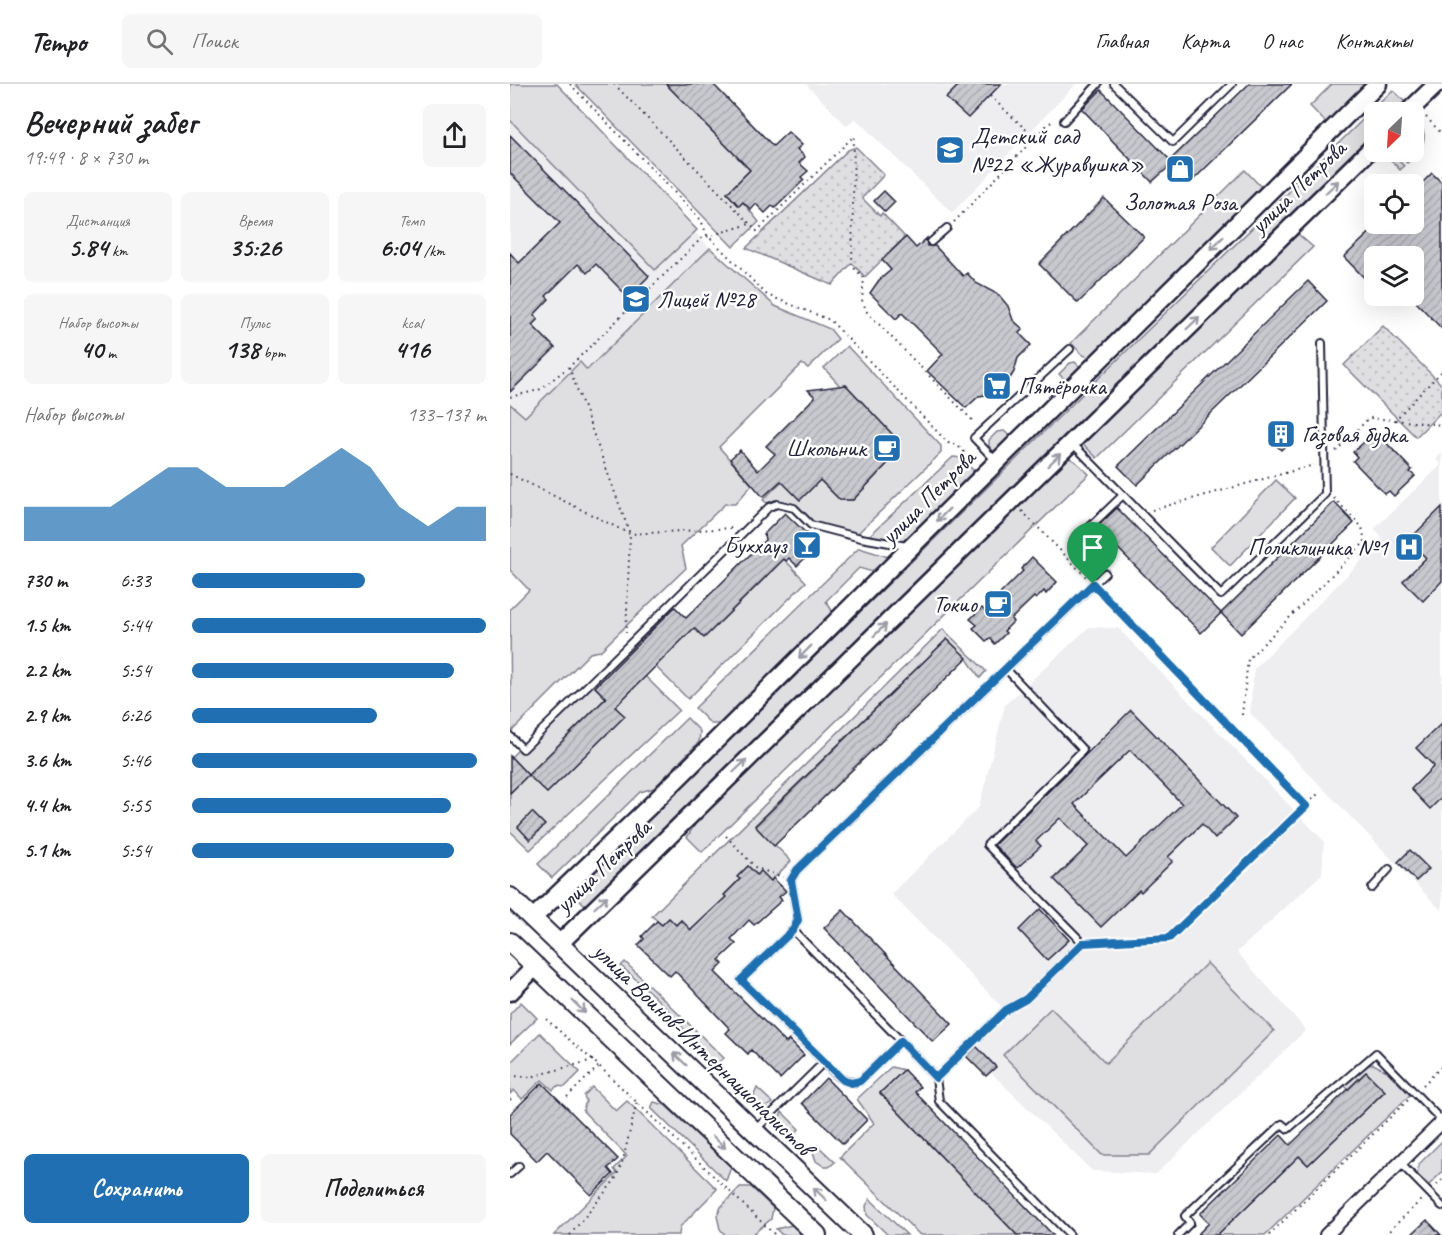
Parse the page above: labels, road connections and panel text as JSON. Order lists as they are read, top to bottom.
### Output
{
  "streets": {
    "main road": ["улица Петрова", "улица Воинов-Интернационалистов"]
  },
  "crossings": [
    ["улица Петрова", "улица Воинов-Интернационалистов"]
  ],
  "places": {
    "school or university": ["Детский сад №22 «Журавушка»", "Лицей №28"],
    "shop": ["Золотая Роза"],
    "supermarket": ["Пятёрочка"],
    "building": ["Газовая будка"],
    "cafe": ["Школьник", "Токио"],
    "bar": ["Буххауз"],
    "hospital": ["Поликлиника №1"]
  },
  "north": "bottom left",
  "page": {
    "header": "Tempo",
    "search": "Поиск",
    "nav": [
      "Главная",
      "Карта",
      "О нас",
      "Контакты"
    ],
    "heading": ["Вечерний забег", "19:49 · 8 × 730 m"],
    "stats": [
      ["Дистанция", "5.84 km"],
      ["Время", "35:26"],
      ["Темп", "6:04 /km"],
      ["Набор высоты", "40 m"],
      ["Пульс", "138 bpm"],
      ["kcal", "416"]
    ],
    "chart": ["Набор высоты", "133–137 m"],
    "list": [
      {
        "name": "730 m",
        "note": "6:33"
      },
      {
        "name": "1.5 km",
        "note": "5:44"
      },
      {
        "name": "2.2 km",
        "note": "5:54"
      },
      {
        "name": "2.9 km",
        "note": "6:26"
      },
      {
        "name": "3.6 km",
        "note": "5:46"
      },
      {
        "name": "4.4 km",
        "note": "5:55"
      },
      {
        "name": "5.1 km",
        "note": "5:54"
      }
    ],
    "buttons": ["Сохранить", "Поделиться"]
  }
}
